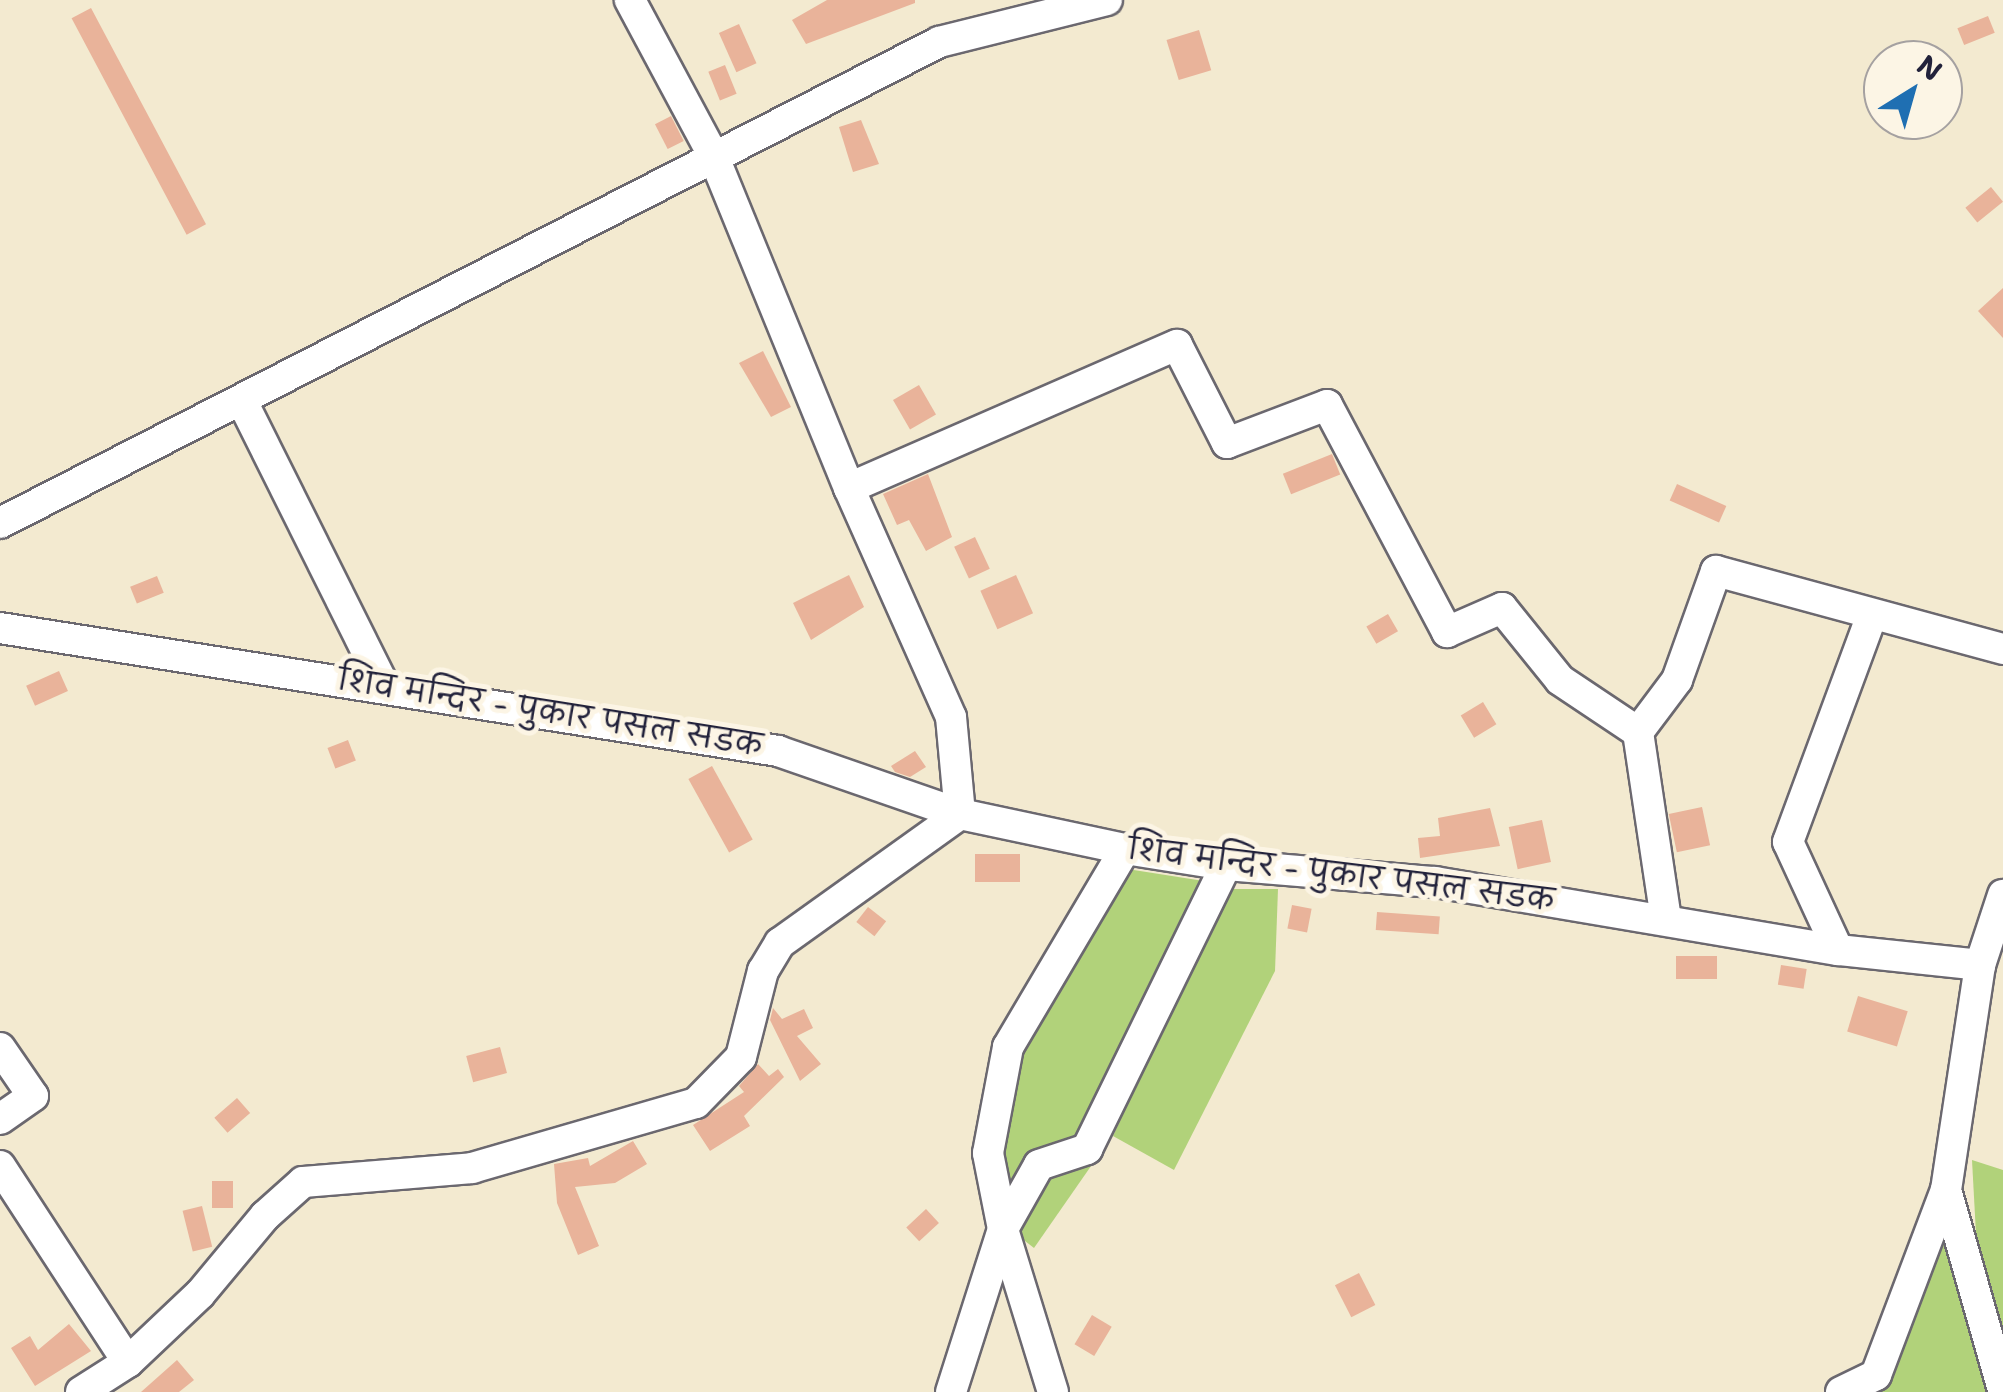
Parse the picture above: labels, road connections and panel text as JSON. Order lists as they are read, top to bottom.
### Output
{
  "streets": {
    "street": ["शिव मन्दिर - पुकार पसल सडक"]
  },
  "north": "top right"
}
